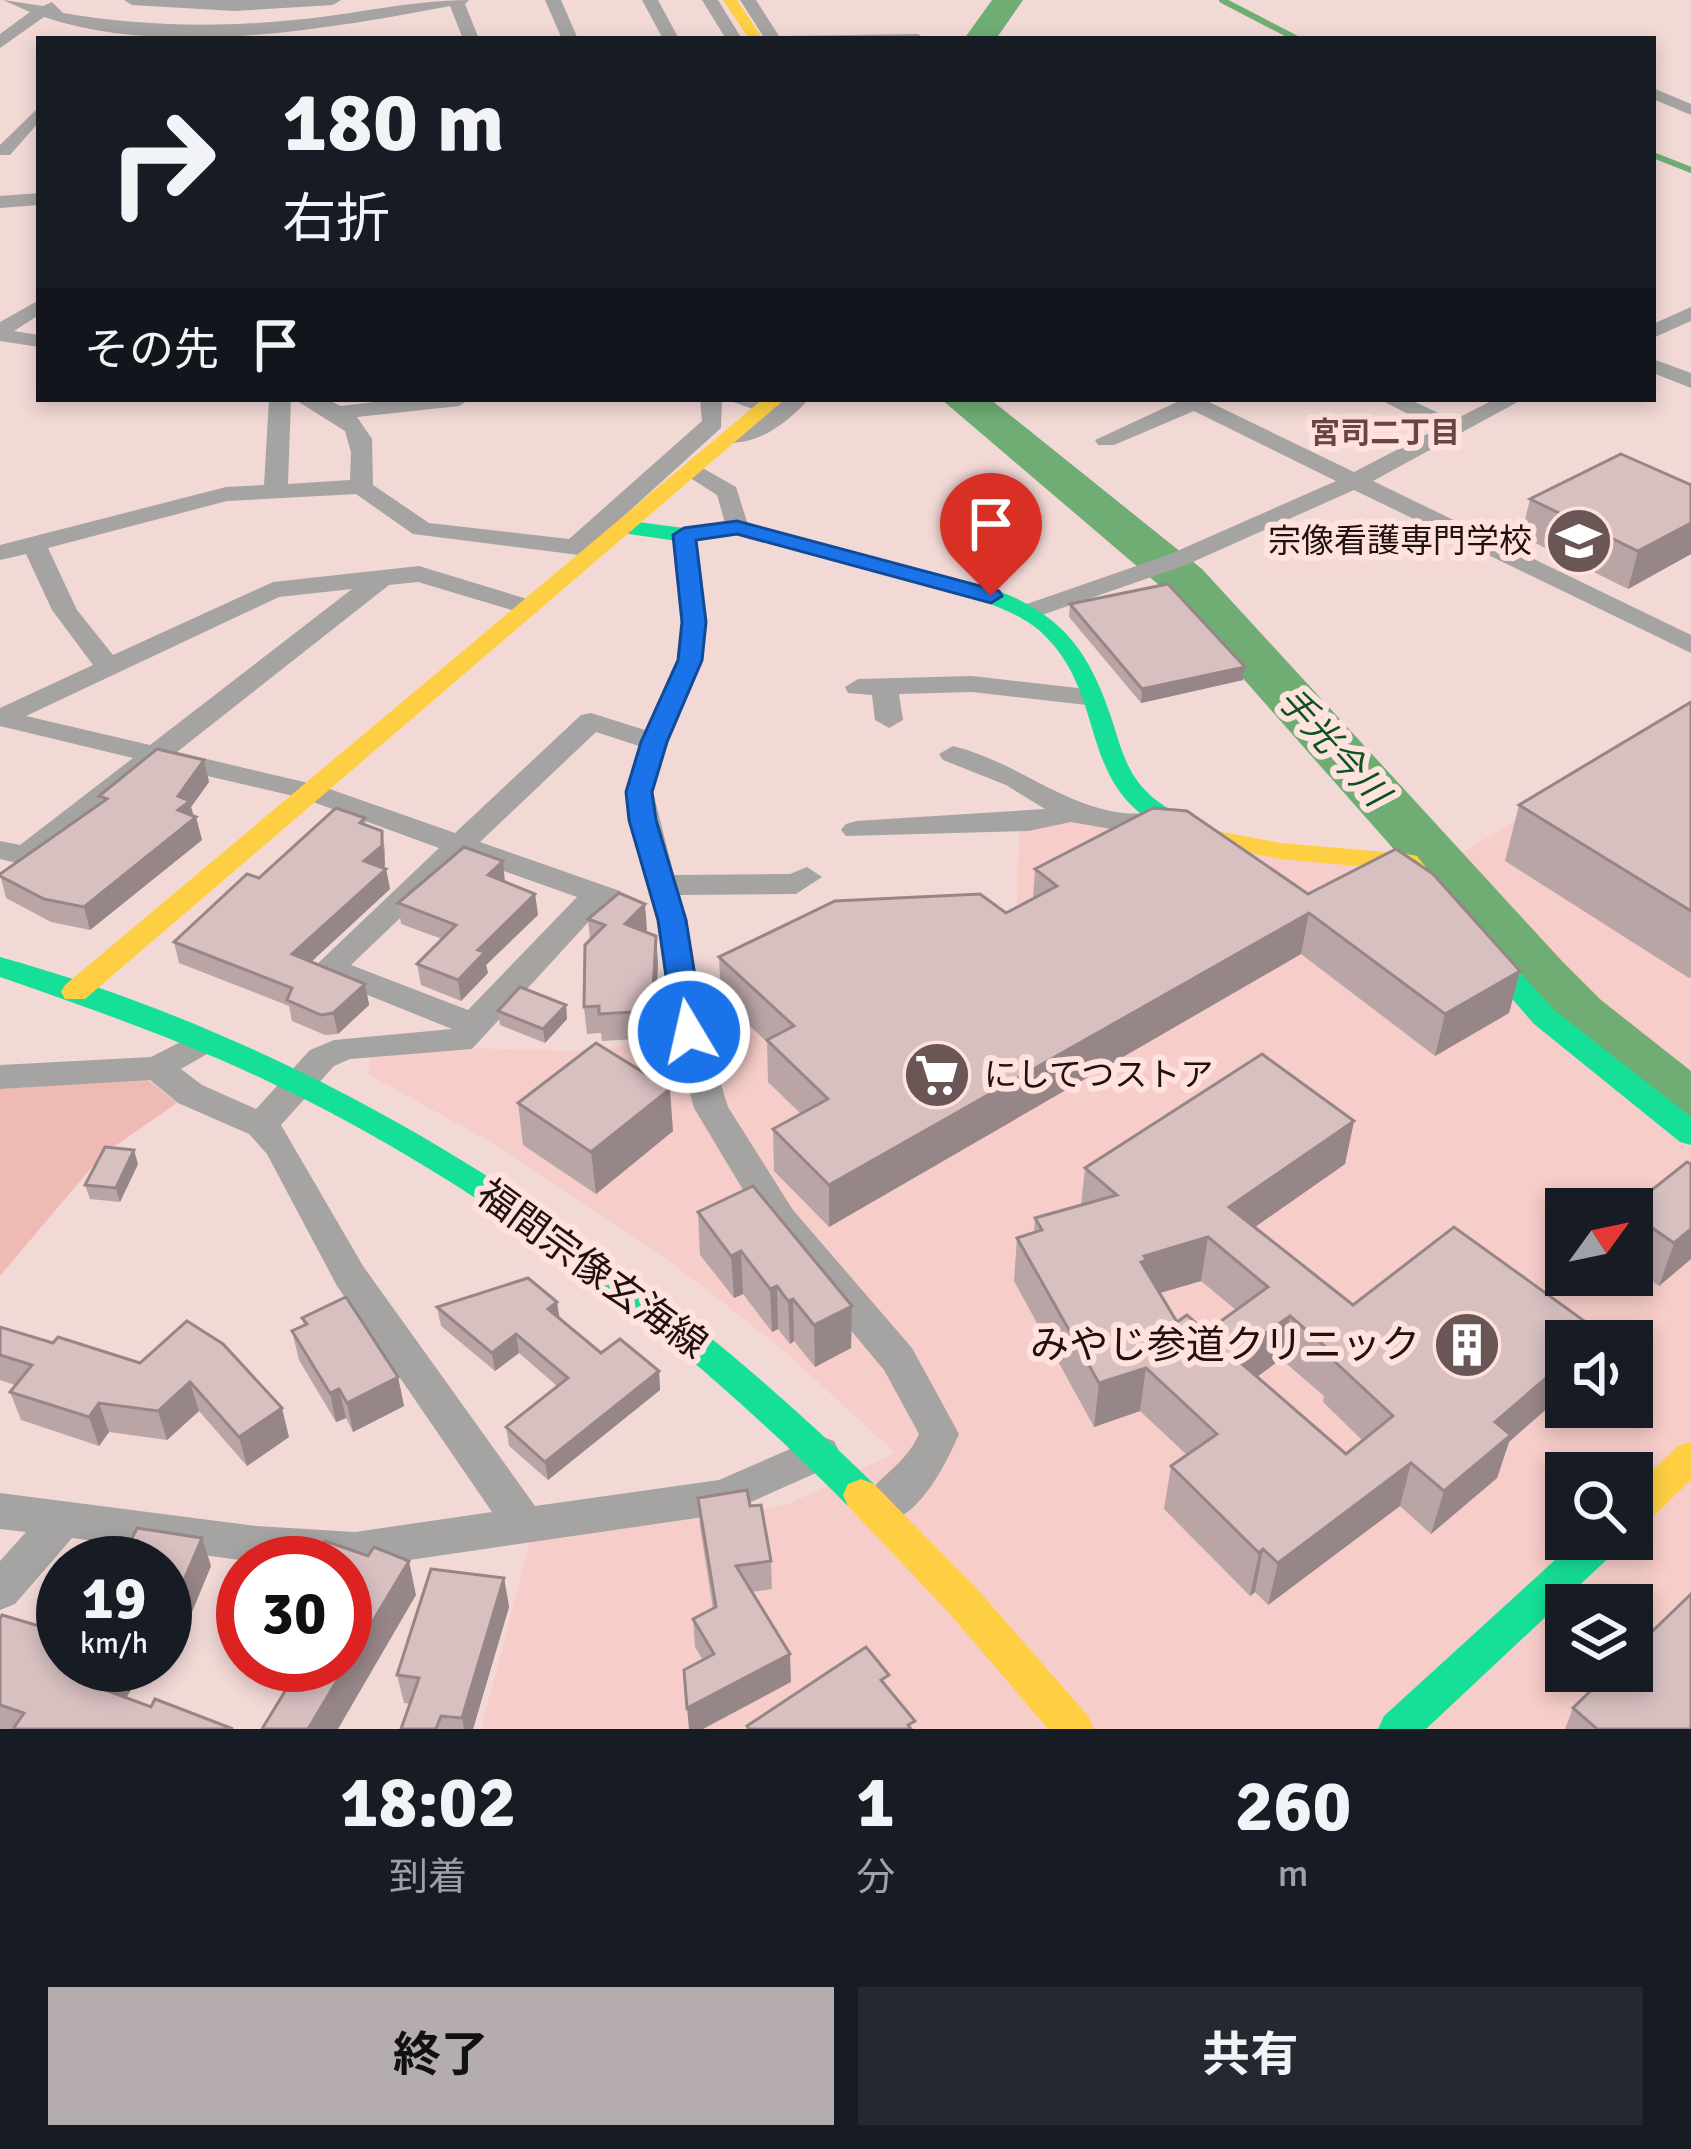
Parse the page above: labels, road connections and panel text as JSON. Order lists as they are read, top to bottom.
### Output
{
  "streets": {
    "street": ["福間宗像玄海線"]
  },
  "districts": ["宮司二丁目"],
  "water": ["手光今川"],
  "places": {
    "school or university": ["宗像看護専門学校"],
    "supermarket": ["にしてつストア"],
    "building": ["みやじ参道クリニック"]
  },
  "north": "top right",
  "page": {
    "turn": ["180 m", "右折"],
    "then": "その先",
    "speed": "19 km/h",
    "limit": "30",
    "eta": [
      "18:02",
      "到着",
      "1",
      "分",
      "260",
      "m"
    ],
    "buttons": ["終了", "共有"]
  }
}
